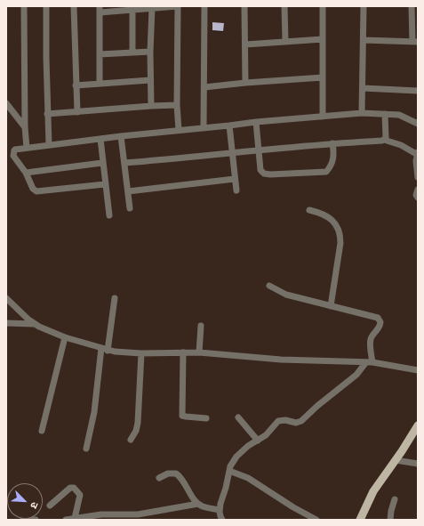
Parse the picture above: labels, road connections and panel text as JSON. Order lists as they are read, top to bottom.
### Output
{
  "north": "bottom right"
}
